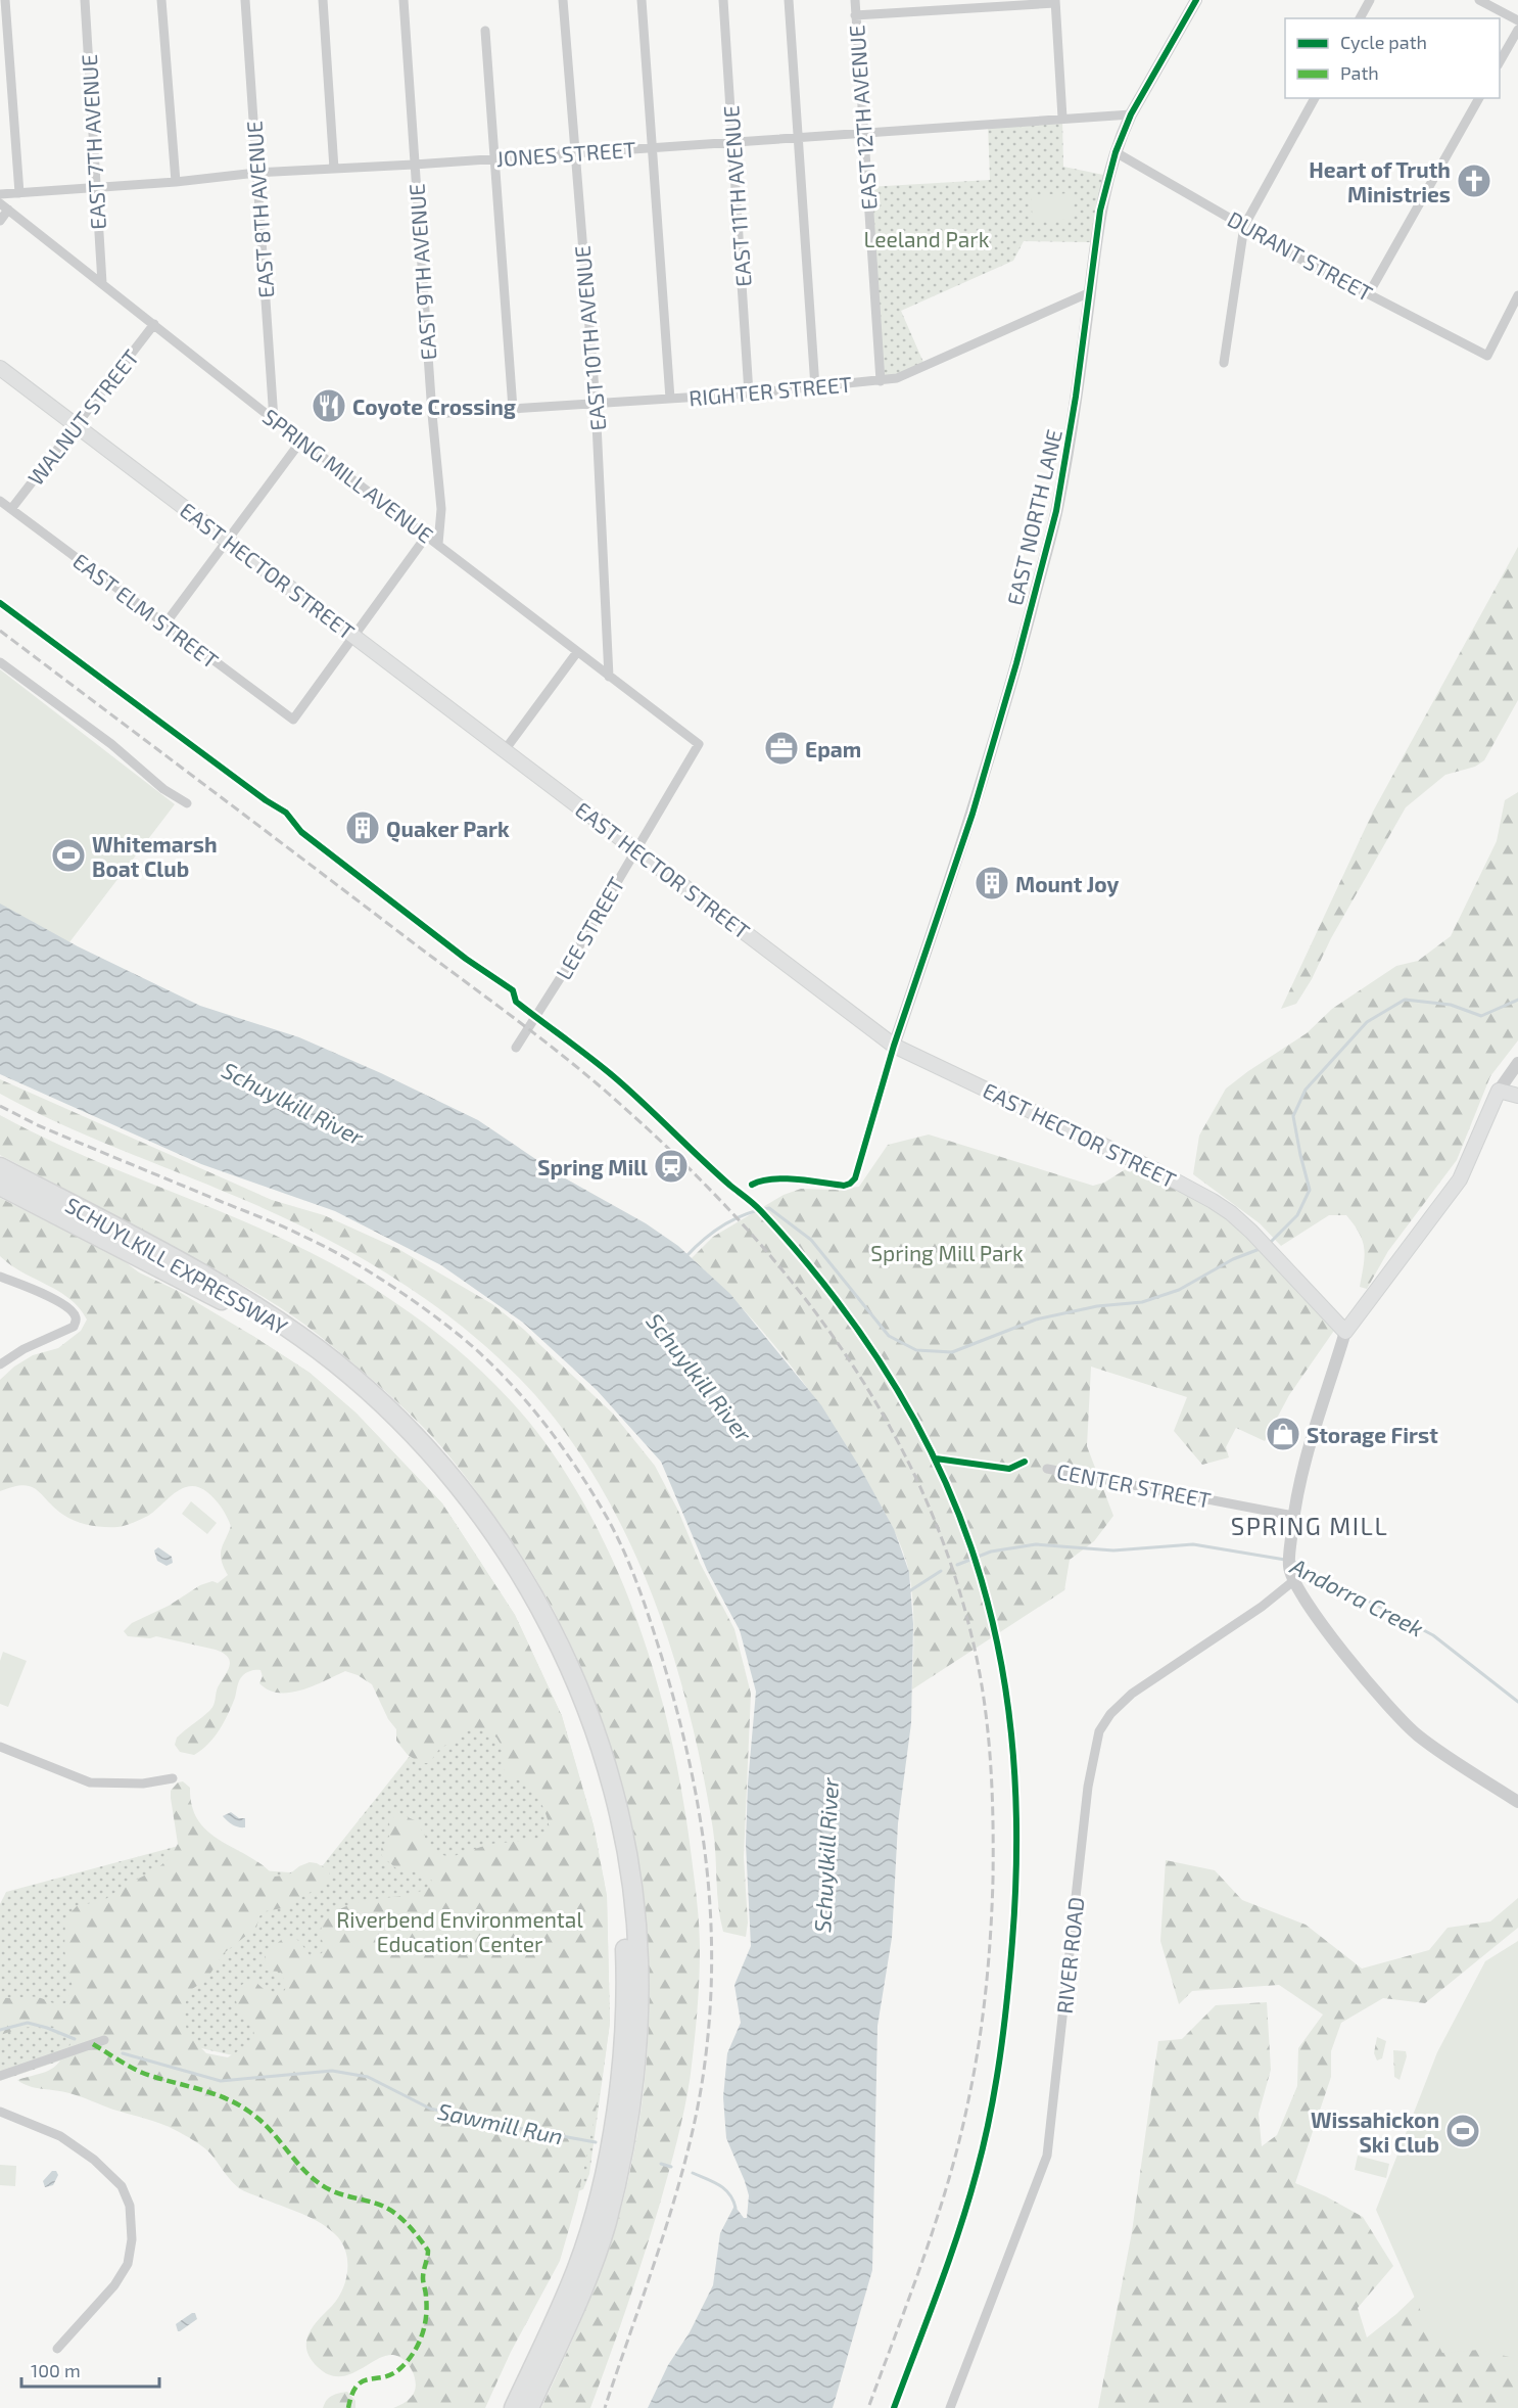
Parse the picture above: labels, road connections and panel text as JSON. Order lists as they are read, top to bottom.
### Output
{
  "streets": {
    "highway": ["SCHUYLKILL EXPRESSWAY"],
    "main road": ["EAST HECTOR STREET"],
    "street": [
      "EAST 12TH AVENUE",
      "EAST 7TH AVENUE",
      "JONES STREET",
      "EAST 11TH AVENUE",
      "EAST 8TH AVENUE",
      "DURANT STREET",
      "EAST 9TH AVENUE",
      "EAST 10TH AVENUE",
      "RIGHTER STREET",
      "WALNUT STREET",
      "SPRING MILL AVENUE",
      "EAST NORTH LANE",
      "EAST ELM STREET",
      "LEE STREET",
      "CENTER STREET",
      "RIVER ROAD"
    ]
  },
  "crossings": [
    ["EAST 12TH AVENUE", "JONES STREET"],
    ["EAST 12TH AVENUE", "RIGHTER STREET"],
    ["EAST 7TH AVENUE", "JONES STREET"],
    ["EAST 7TH AVENUE", "SPRING MILL AVENUE"],
    ["JONES STREET", "EAST 11TH AVENUE"],
    ["JONES STREET", "EAST 8TH AVENUE"],
    ["JONES STREET", "EAST 9TH AVENUE"],
    ["JONES STREET", "EAST 10TH AVENUE"],
    ["JONES STREET", "EAST NORTH LANE"],
    ["EAST 11TH AVENUE", "RIGHTER STREET"],
    ["EAST 8TH AVENUE", "SPRING MILL AVENUE"],
    ["DURANT STREET", "EAST NORTH LANE"],
    ["EAST 9TH AVENUE", "RIGHTER STREET"],
    ["EAST 9TH AVENUE", "SPRING MILL AVENUE"],
    ["EAST 10TH AVENUE", "RIGHTER STREET"],
    ["EAST 10TH AVENUE", "SPRING MILL AVENUE"],
    ["RIGHTER STREET", "EAST NORTH LANE"],
    ["WALNUT STREET", "SPRING MILL AVENUE"],
    ["WALNUT STREET", "EAST HECTOR STREET"],
    ["WALNUT STREET", "EAST ELM STREET"],
    ["SPRING MILL AVENUE", "LEE STREET"],
    ["EAST NORTH LANE", "EAST HECTOR STREET"],
    ["EAST HECTOR STREET", "EAST ELM STREET"],
    ["EAST HECTOR STREET", "LEE STREET"]
  ],
  "districts": ["SPRING MILL"],
  "water": ["Schuylkill River", "Andorra Creek", "Sawmill Run"],
  "parks": ["Leeland Park", "Spring Mill Park", "Riverbend Environmental Education Center"],
  "places": {
    "church": ["Heart of Truth Ministries"],
    "restaurant": ["Coyote Crossing"],
    "office": ["Epam"],
    "building": ["Quaker Park", "Mount Joy"],
    "sports": ["Whitemarsh Boat Club", "Wissahickon Ski Club"],
    "station": ["Spring Mill"],
    "shop": ["Storage First"]
  },
  "legend": ["Cycle path", "Path"],
  "scale_bar": "100 m"
}
